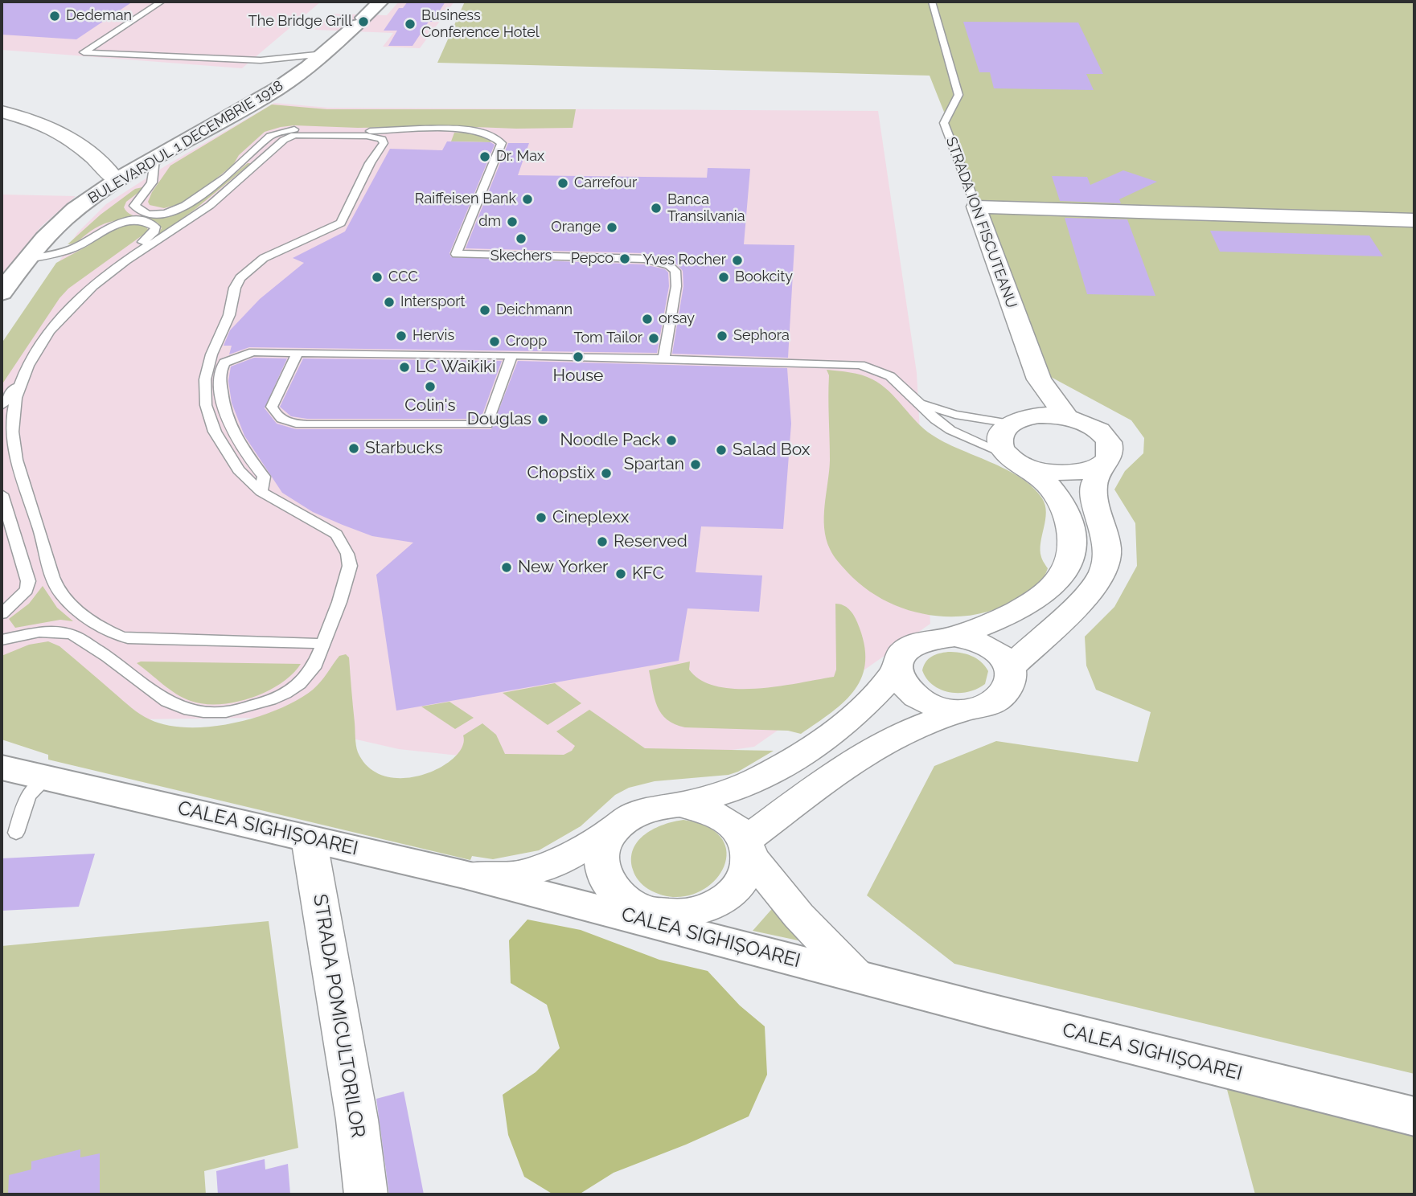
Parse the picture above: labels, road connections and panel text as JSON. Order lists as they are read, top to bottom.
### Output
{
  "streets": {
    "main road": ["BULEVARDUL 1 DECEMBRIE 1918", "CALEA SIGHIȘOAREI"],
    "street": ["STRADA ION FISCUTEANU", "STRADA POMICULTORILOR"]
  },
  "crossings": [
    ["CALEA SIGHIȘOAREI", "STRADA POMICULTORILOR"]
  ],
  "places": [
    "Dedeman",
    "The Bridge Grill",
    "Business Conference Hotel",
    "Dr. Max",
    "Carrefour",
    "Raiffeisen Bank",
    "Banca Transilvania",
    "dm",
    "Orange",
    "Skechers",
    "Pepco",
    "Yves Rocher",
    "CCC",
    "Bookcity",
    "Intersport",
    "Deichmann",
    "orsay",
    "Hervis",
    "Sephora",
    "Tom Tailor",
    "Cropp",
    "House",
    "LC Waikiki",
    "Colin's",
    "Douglas",
    "Noodle Pack",
    "Starbucks",
    "Salad Box",
    "Spartan",
    "Chopstix",
    "Cineplexx",
    "Reserved",
    "New Yorker",
    "KFC"
  ]
}
